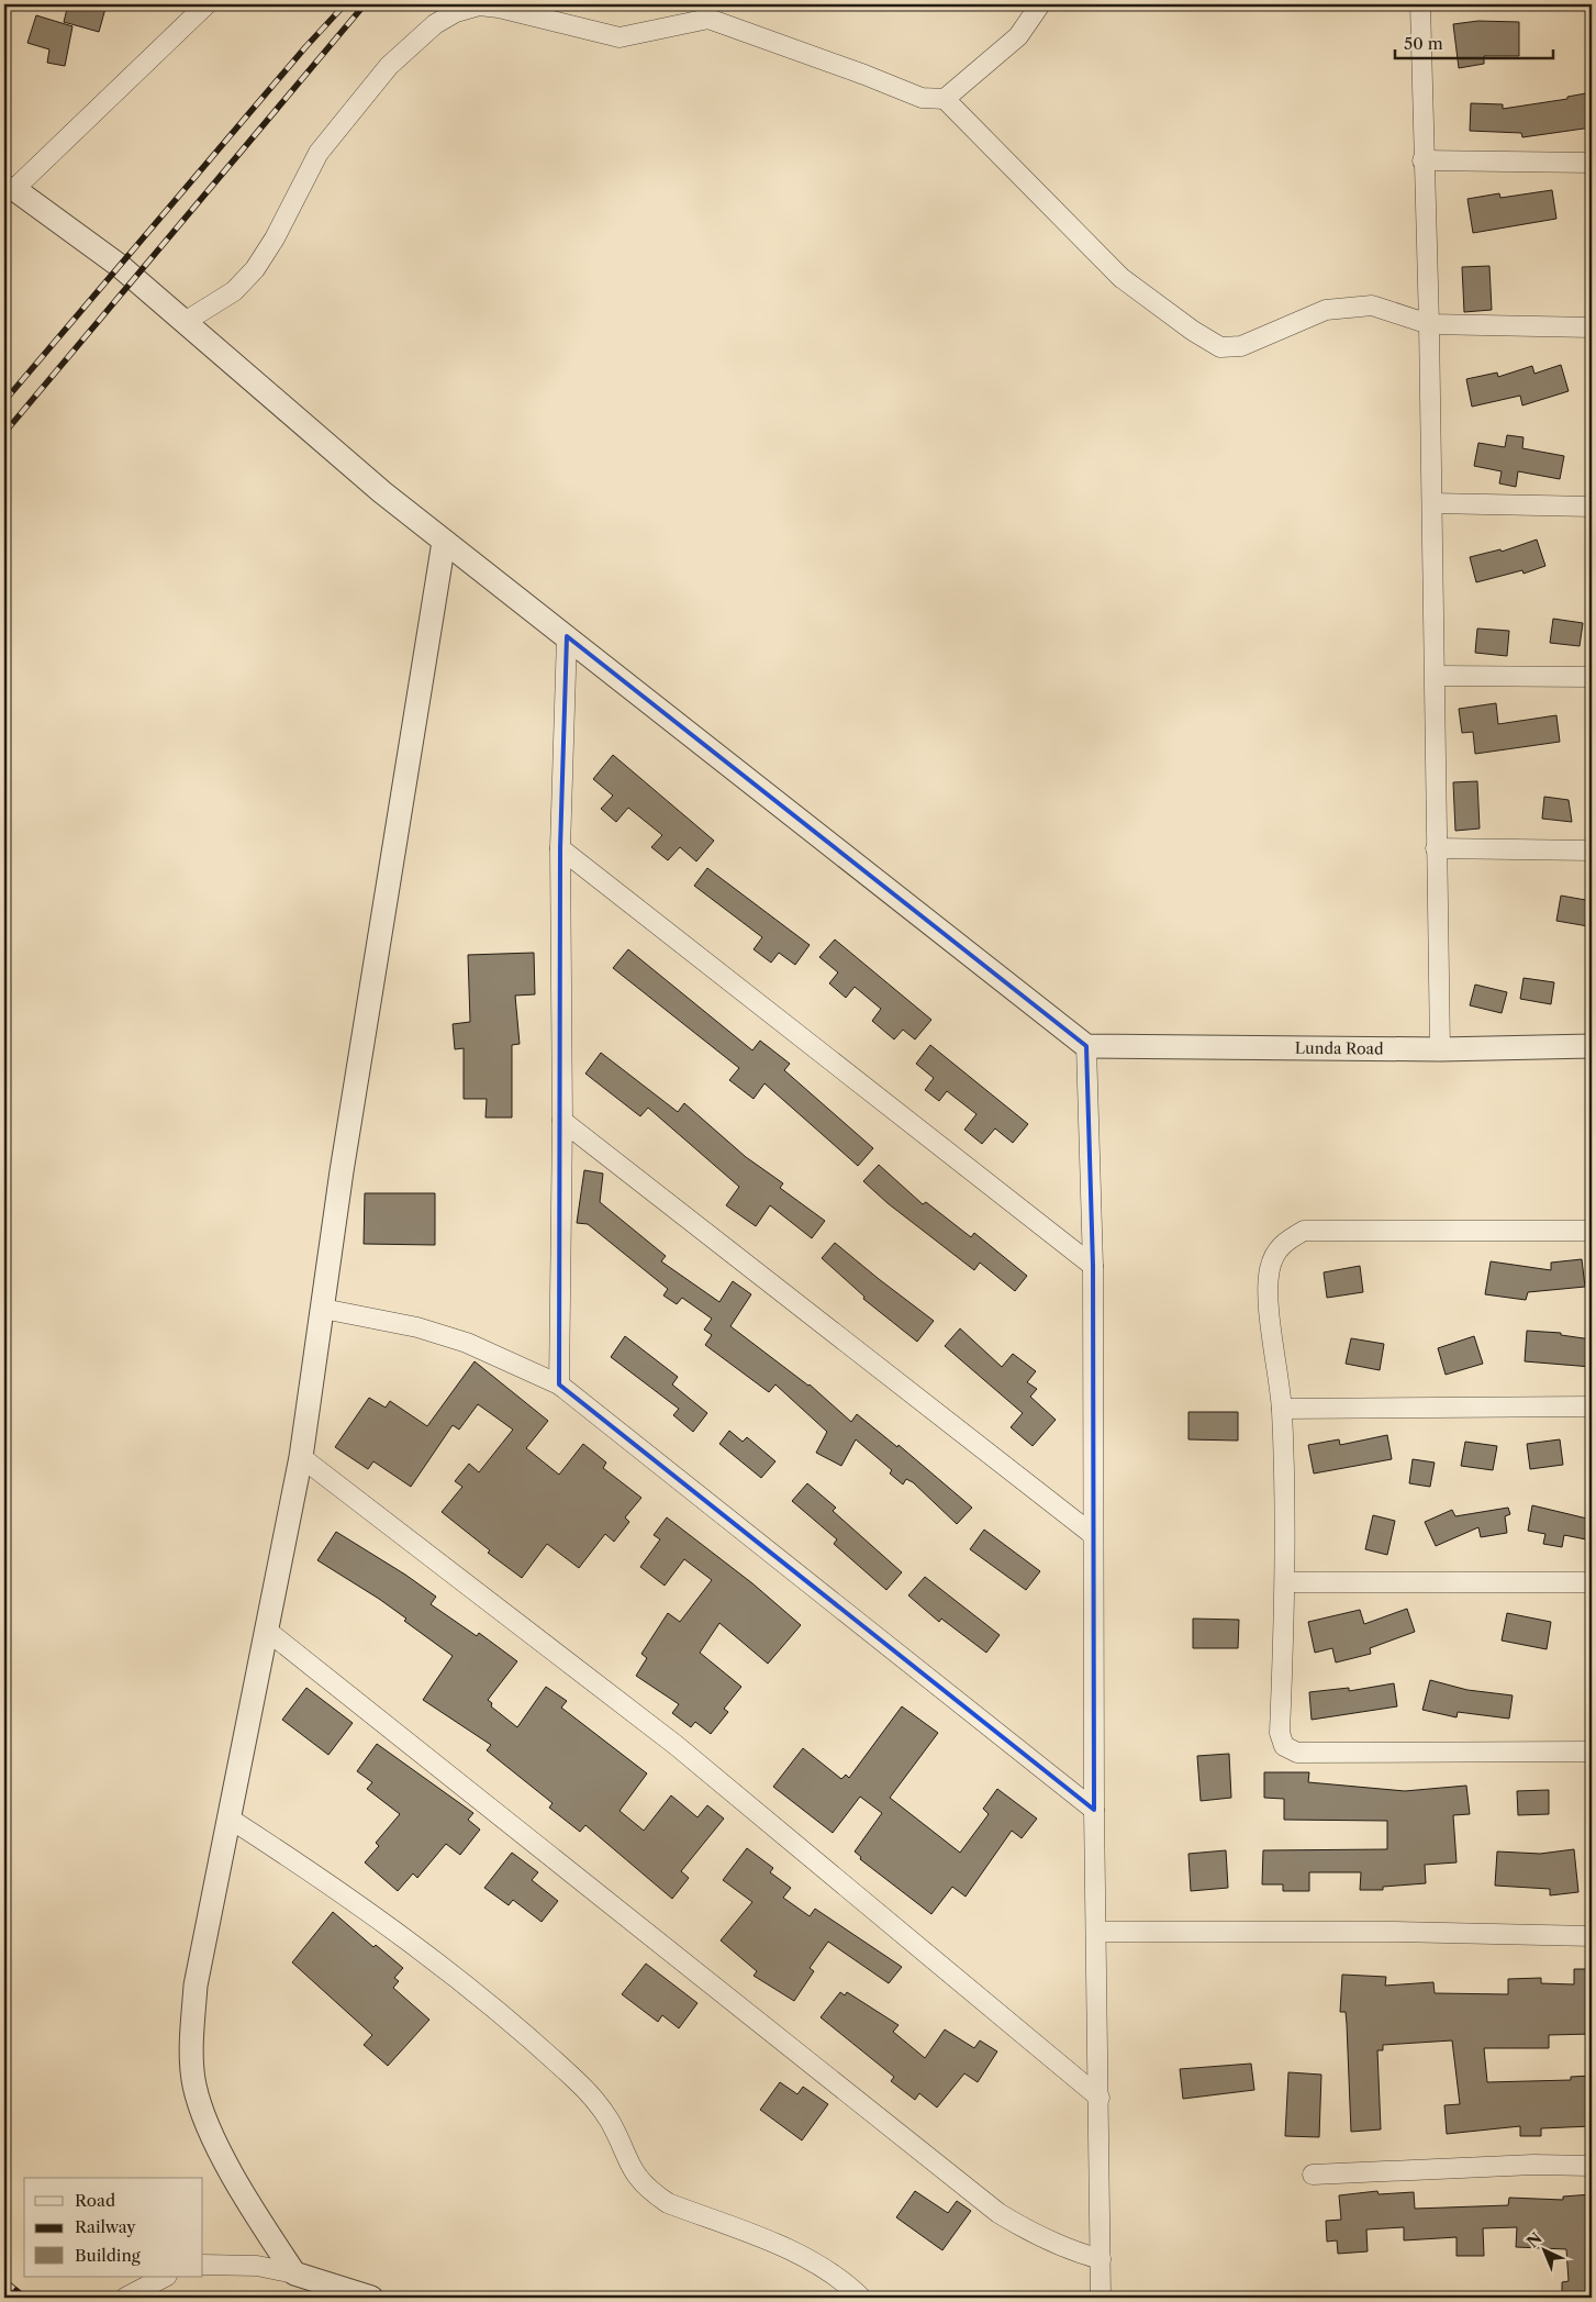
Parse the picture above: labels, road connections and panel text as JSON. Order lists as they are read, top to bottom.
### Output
{
  "streets": {
    "street": ["Lunda Road"]
  },
  "legend": ["Road", "Railway", "Building"],
  "scale_bar": "50 m",
  "north": "top left"
}
